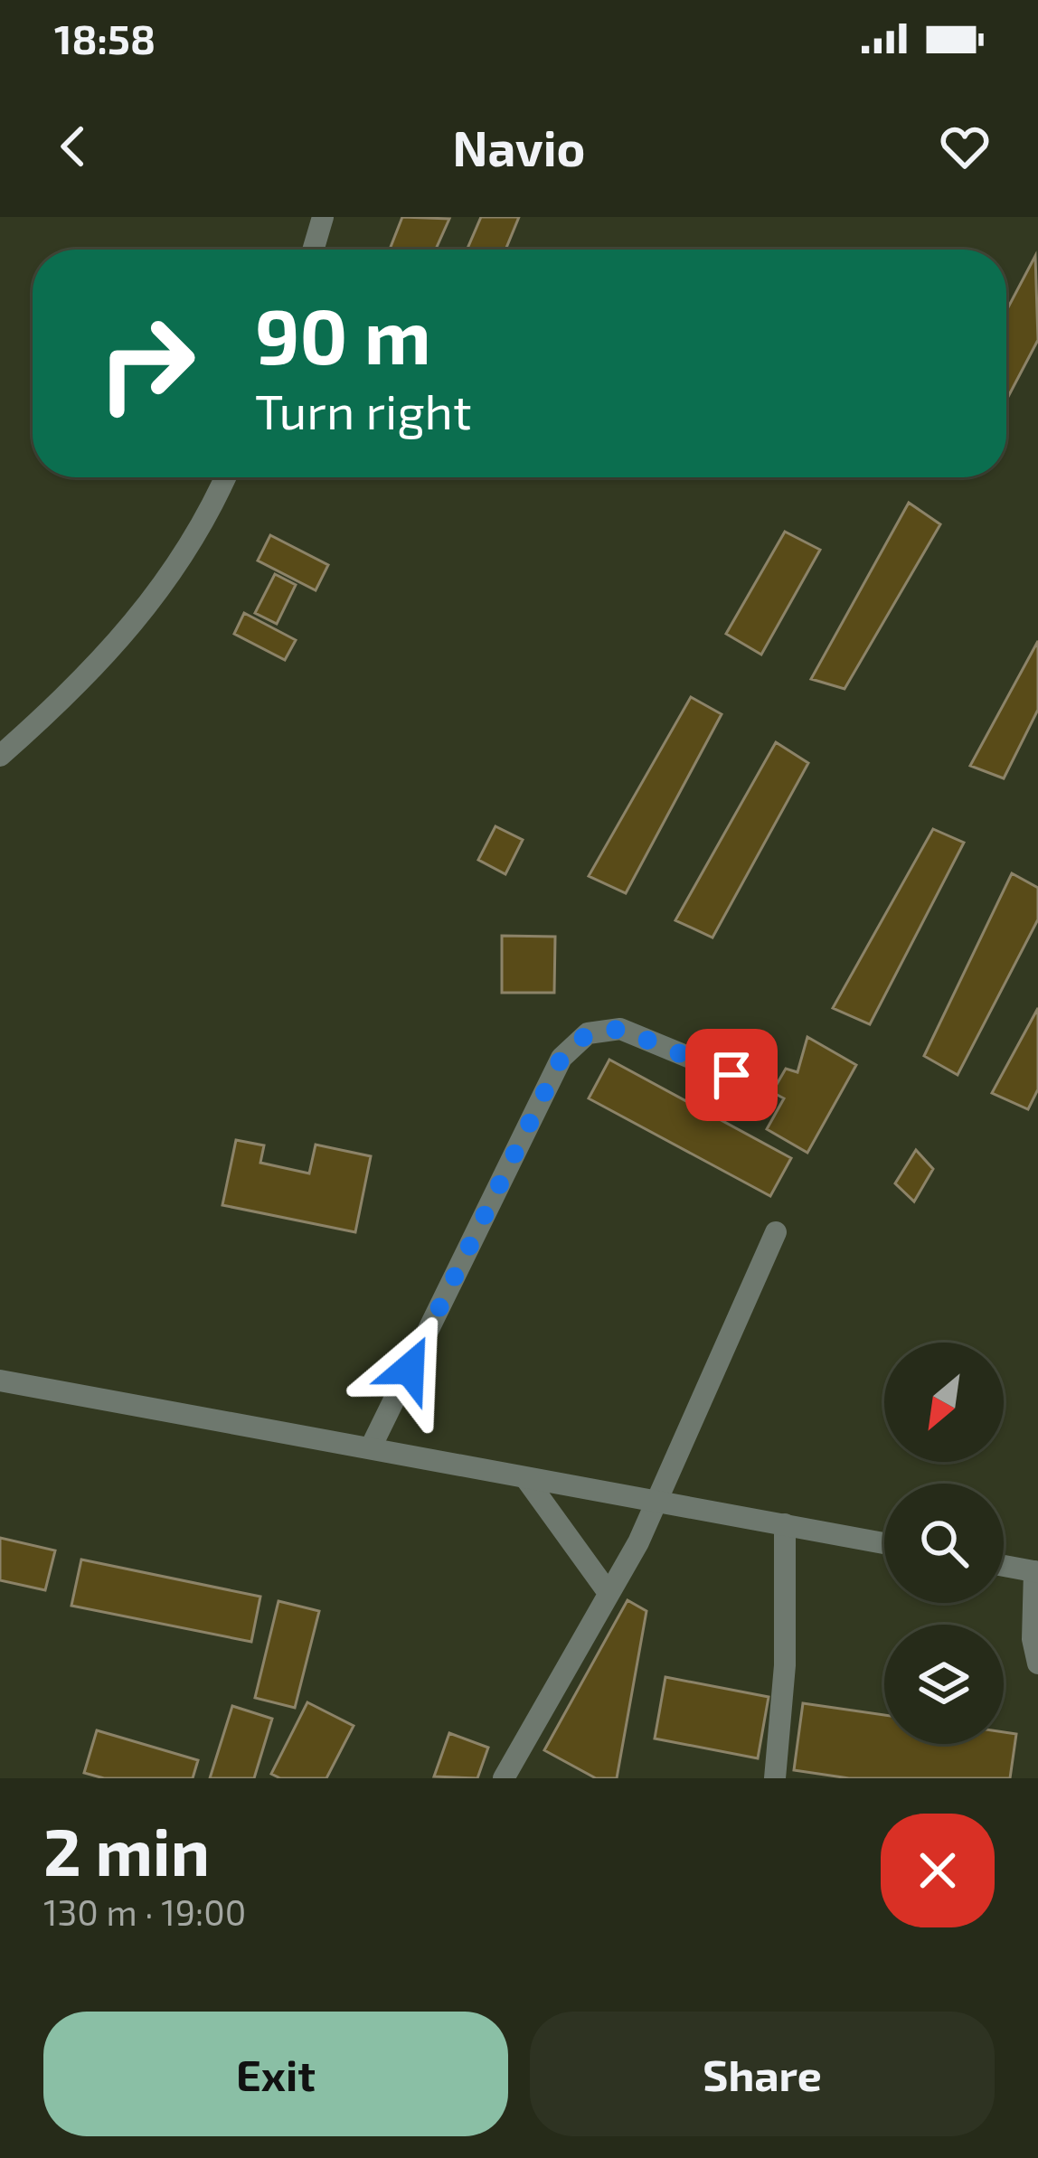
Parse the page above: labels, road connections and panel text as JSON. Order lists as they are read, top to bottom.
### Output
{
  "north": "bottom left",
  "page": {
    "status": "18:58",
    "header": "Navio",
    "turn": ["90 m", "Turn right"],
    "heading": ["2 min", "130 m · 19:00"],
    "buttons": ["Exit", "Share"]
  }
}
